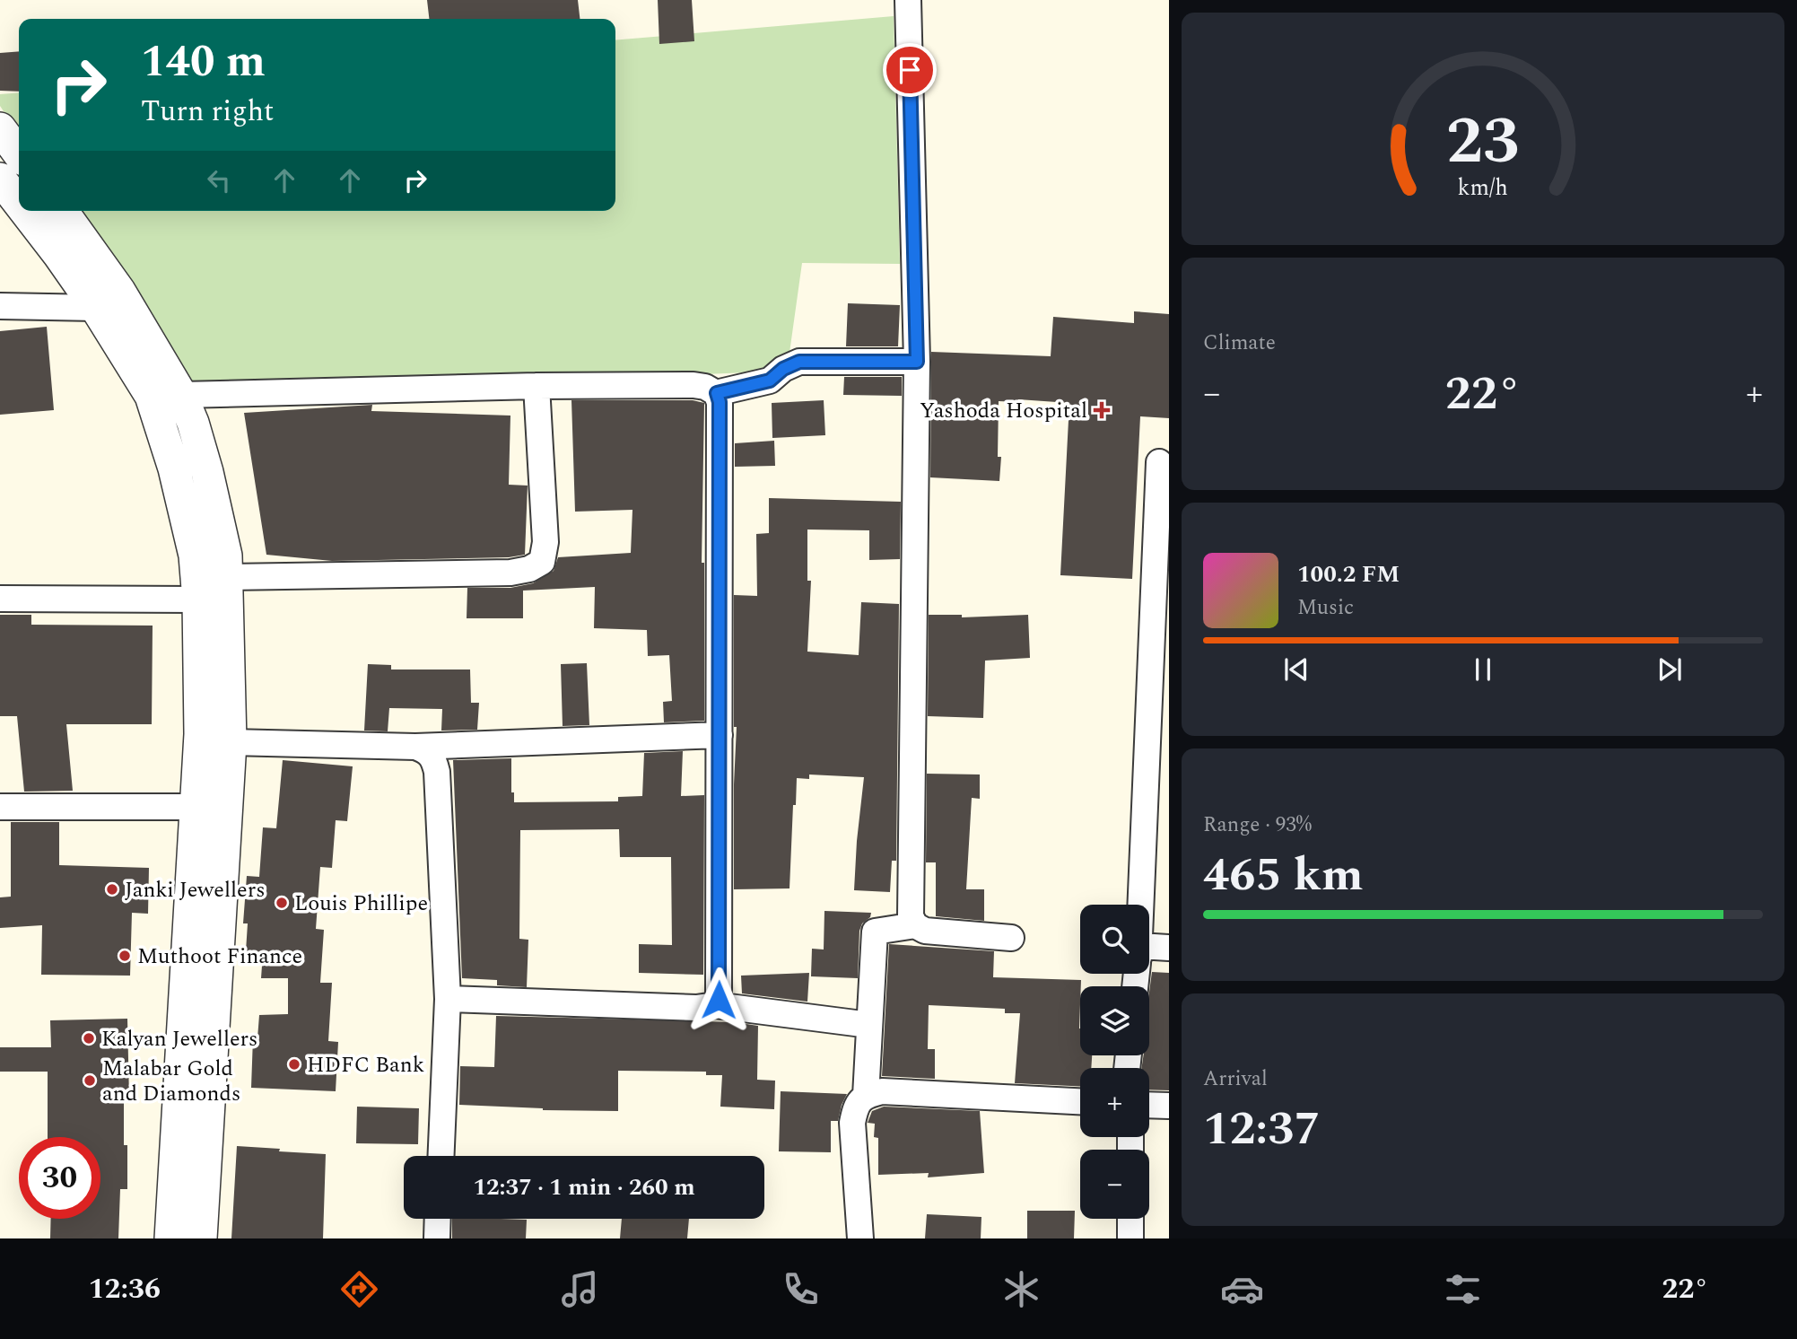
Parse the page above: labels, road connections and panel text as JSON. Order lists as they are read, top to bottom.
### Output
{
  "places": {
    "health": ["Yashoda Hospital"],
    "other": [
      "Janki Jewellers",
      "Louis Phillipe",
      "Muthoot Finance",
      "Kalyan Jewellers",
      "HDFC Bank",
      "Malabar Gold and Diamonds"
    ]
  },
  "page": {
    "turn": ["140 m", "Turn right"],
    "tile": [
      "Climate",
      ["Range · 93%", "465 km"],
      ["Arrival", "12:37"]
    ],
    "heat": ["−", "22°", "+"],
    "song": ["100.2 FM", "Music"],
    "map_buttons": ["+", "−"],
    "limit": "30",
    "trip": "12:37 · 1 min · 260 m",
    "tabs": ["12:36", "22°"],
    "gauge": ["23", "km/h"]
  }
}
